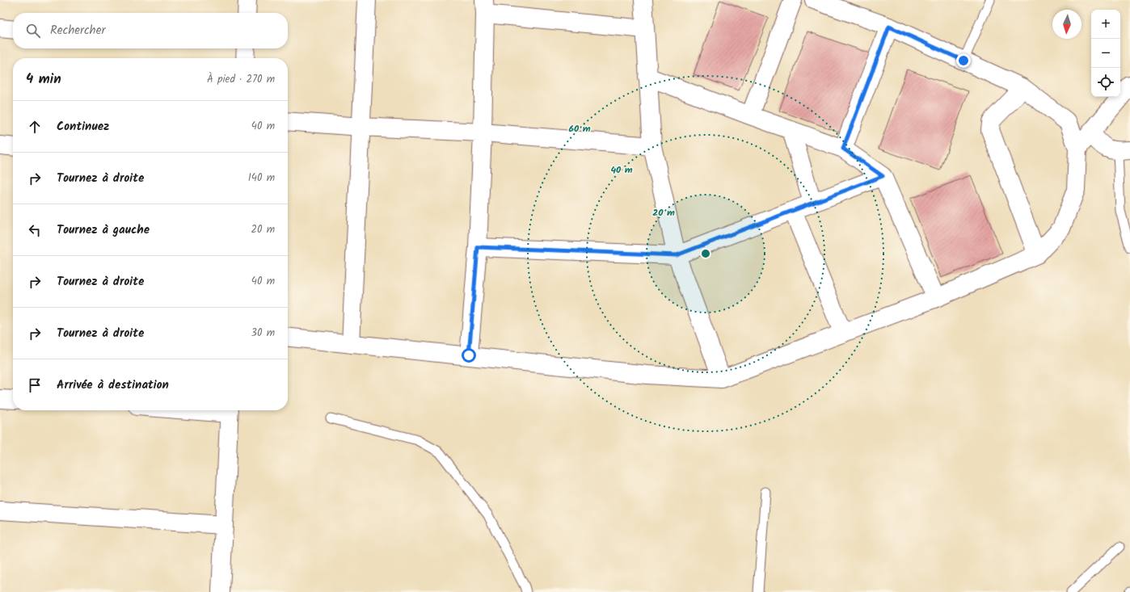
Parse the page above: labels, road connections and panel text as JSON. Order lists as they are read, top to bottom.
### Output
{
  "north": "bottom",
  "page": {
    "map_buttons": ["+", "−"],
    "search": "Rechercher",
    "heading": ["4 min", "À pied · 270 m"],
    "list": [
      ["Continuez", "40 m"],
      ["Tournez à droite", "140 m"],
      ["Tournez à gauche", "20 m"],
      ["Tournez à droite", "40 m"],
      ["Tournez à droite", "30 m"],
      "Arrivée à destination"
    ]
  },
  "rings": ["60 m", "40 m", "20 m"]
}
